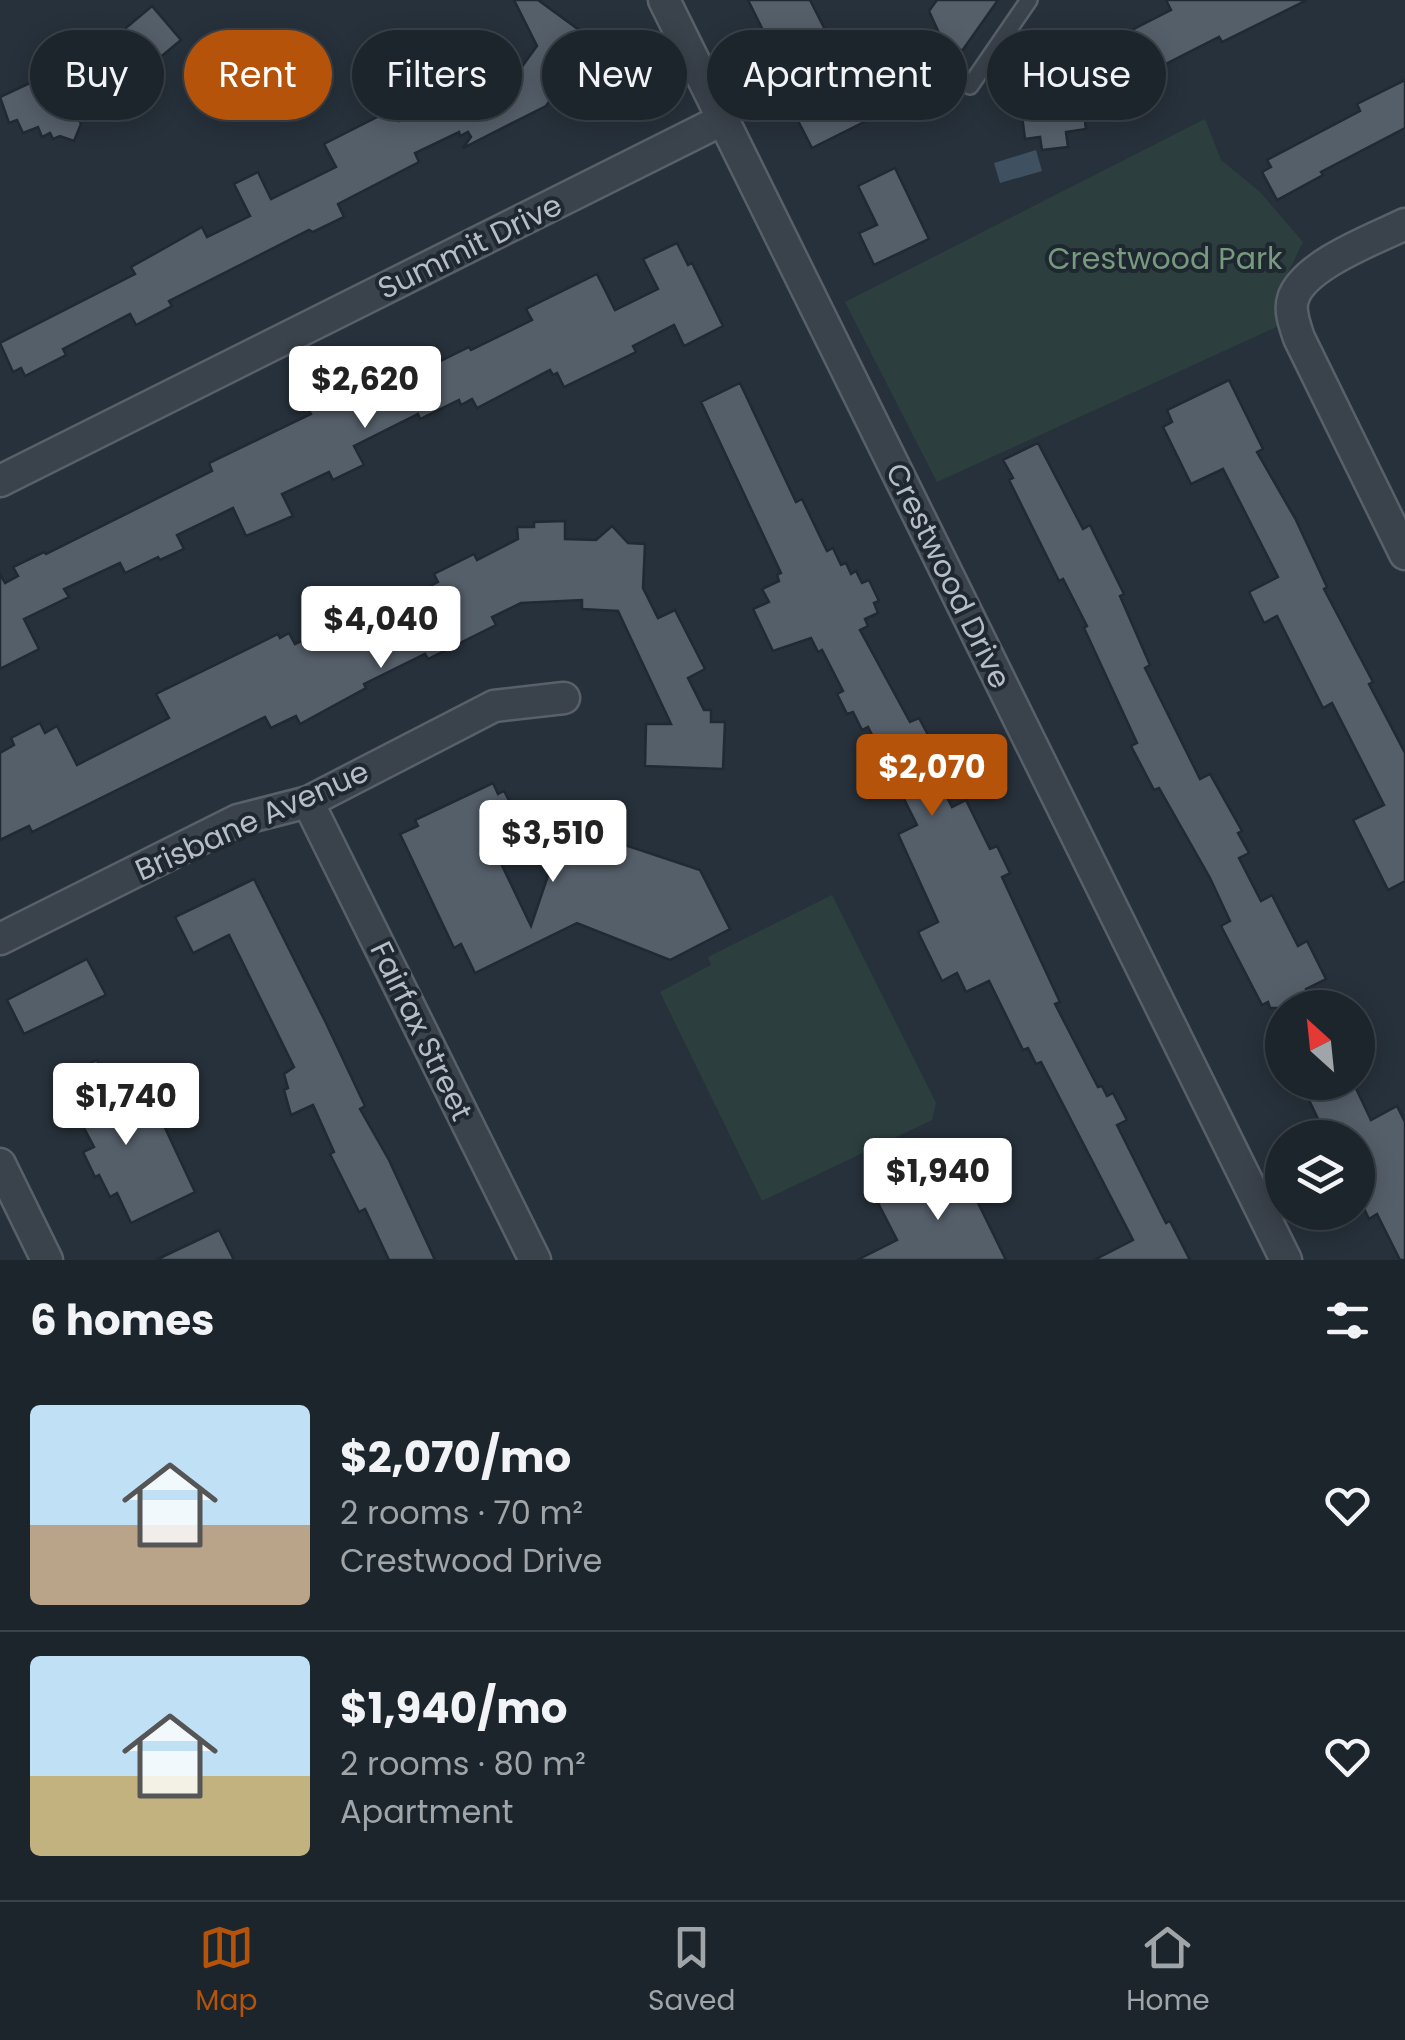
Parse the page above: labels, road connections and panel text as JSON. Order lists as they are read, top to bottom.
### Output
{
  "streets": {
    "street": [
      "Summit Drive",
      "Crestwood Drive",
      "Brisbane Avenue",
      "Fairfax Street"
    ]
  },
  "crossings": [
    ["Brisbane Avenue", "Fairfax Street"]
  ],
  "parks": ["Crestwood Park"],
  "north": "top left",
  "page": {
    "chip": [
      "Buy",
      "Rent",
      "Filters",
      "New",
      "Apartment",
      "House"
    ],
    "price": [
      "$2,620",
      "$4,040",
      "$2,070",
      "$3,510",
      "$1,740",
      "$1,940"
    ],
    "heading": "6 homes",
    "list": [
      {
        "name": "$2,070/mo",
        "note": "2 rooms · 70 m² · Crestwood Drive"
      },
      {
        "name": "$1,940/mo",
        "note": "2 rooms · 80 m² · Apartment"
      }
    ],
    "tabs": ["Map", "Saved", "Home"]
  }
}
